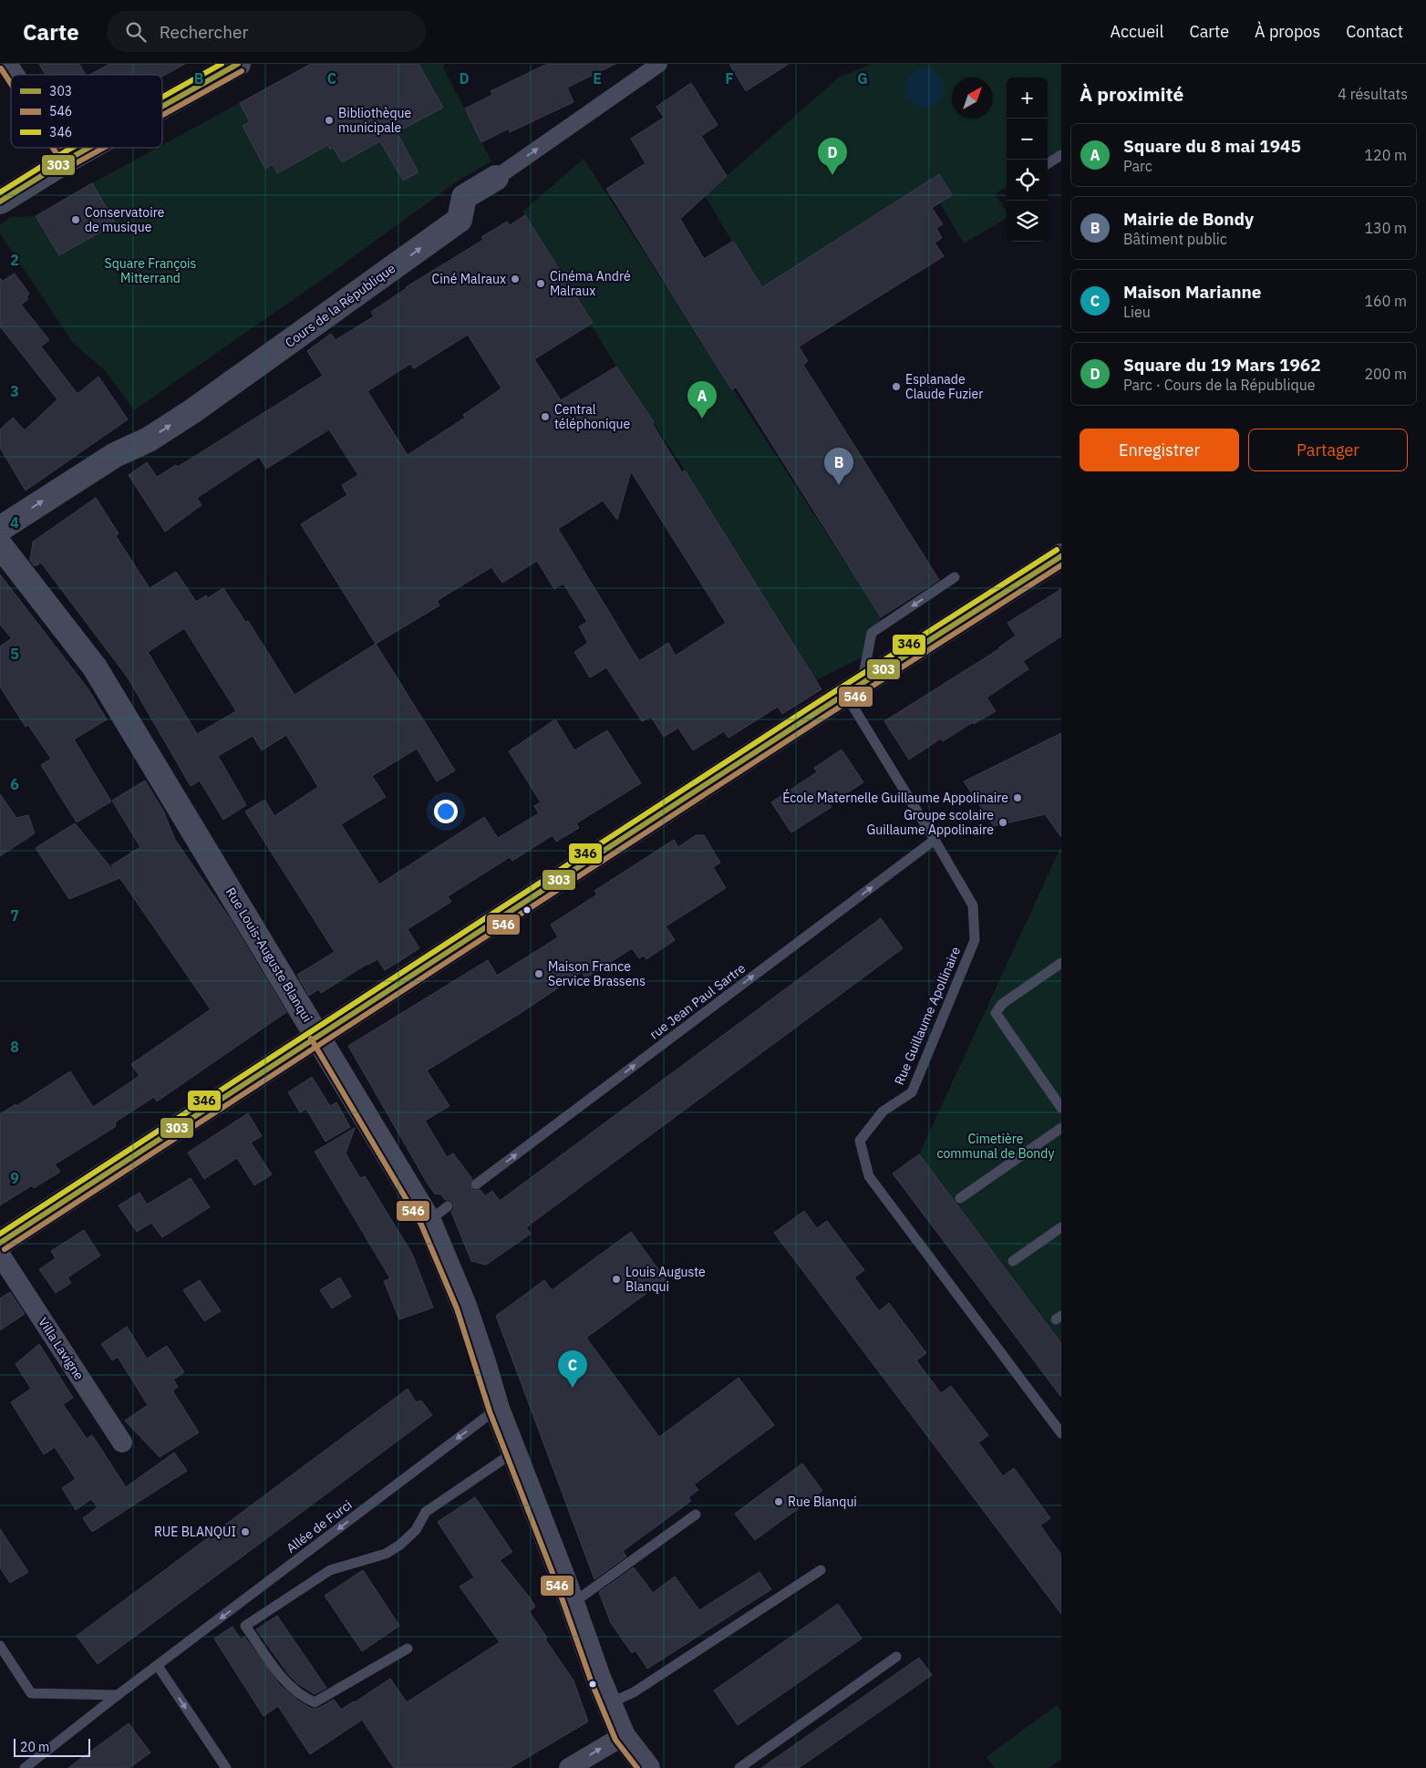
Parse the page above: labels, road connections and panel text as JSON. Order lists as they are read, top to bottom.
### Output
{
  "streets": {
    "street": ["Cours de la République", "Rue Louis-Auguste Blanqui", "Villa Lavigne"],
    "lane": ["rue Jean Paul Sartre", "Rue Guillaume Apollinaire", "Allée de Furci"]
  },
  "crossings": [
    ["Rue Louis-Auguste Blanqui", "Allée de Furci"],
    ["rue Jean Paul Sartre", "Rue Guillaume Apollinaire"]
  ],
  "one_way": ["Cours de la République", "rue Jean Paul Sartre", "Allée de Furci"],
  "parks": ["Square François Mitterrand", "Cimetière communal de Bondy"],
  "places": [
    "Bibliothèque municipale",
    "Conservatoire de musique",
    "Ciné Malraux",
    "Cinéma André Malraux",
    "Esplanade Claude Fuzier",
    "Central téléphonique",
    "École Maternelle Guillaume Appolinaire",
    "Groupe scolaire Guillaume Appolinaire",
    "Maison France Service Brassens",
    "Louis Auguste Blanqui",
    "Rue Blanqui",
    "RUE BLANQUI"
  ],
  "lines": ["transit line 303", "transit line 346", "transit line 546"],
  "legend": ["303", "546", "346"],
  "scale_bar": "20 m",
  "north": "top right",
  "page": {
    "header": "Carte",
    "search": "Rechercher",
    "nav": [
      "Accueil",
      "Carte",
      "À propos",
      "Contact"
    ],
    "heading": ["À proximité", "4 résultats"],
    "map_buttons": ["+", "−"],
    "list": [
      {
        "mark": "A",
        "name": "Square du 8 mai 1945",
        "note": "Parc",
        "value": "120 m"
      },
      {
        "mark": "B",
        "name": "Mairie de Bondy",
        "note": "Bâtiment public",
        "value": "130 m"
      },
      {
        "mark": "C",
        "name": "Maison Marianne",
        "note": "Lieu",
        "value": "160 m"
      },
      {
        "mark": "D",
        "name": "Square du 19 Mars 1962",
        "note": "Parc · Cours de la République",
        "value": "200 m"
      }
    ],
    "pins": [
      "D",
      "A",
      "B",
      "C"
    ],
    "buttons": ["Enregistrer", "Partager"],
    "scale": "20 m"
  },
  "grid": {
    "columns": [
      "B",
      "C",
      "D",
      "E",
      "F",
      "G"
    ],
    "rows": [
      "2",
      "3",
      "4",
      "5",
      "6",
      "7",
      "8",
      "9"
    ]
  }
}
